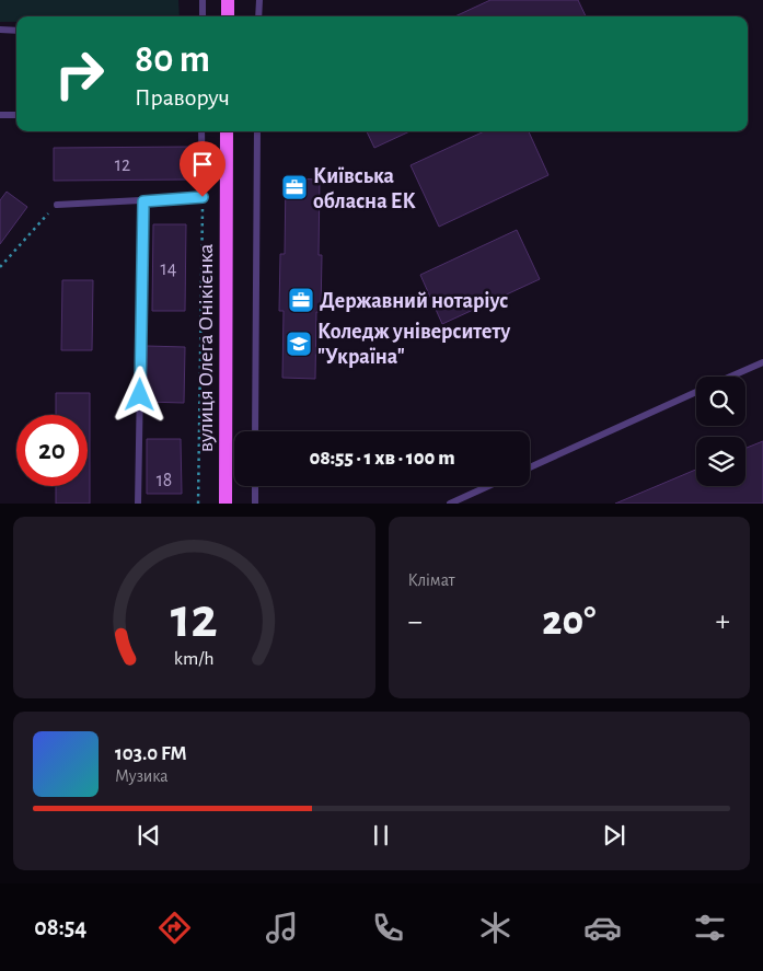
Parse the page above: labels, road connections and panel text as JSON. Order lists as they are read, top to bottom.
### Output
{
  "streets": {
    "main road": ["вулиця Олега Онікієнка"]
  },
  "places": {
    "office": ["Київська обласна ЕК", "Державний нотаріус"],
    "school or university": ["Коледж університету \"Україна\""]
  },
  "house_numbers": ["12", "14", "18"],
  "page": {
    "turn": ["80 m", "Праворуч"],
    "limit": "20",
    "trip": "08:55 · 1 хв · 100 m",
    "tile": "Клімат",
    "heat": ["−", "20°", "+"],
    "song": ["103.0 FM", "Музика"],
    "tabs": "08:54",
    "gauge": ["12", "km/h"]
  }
}
